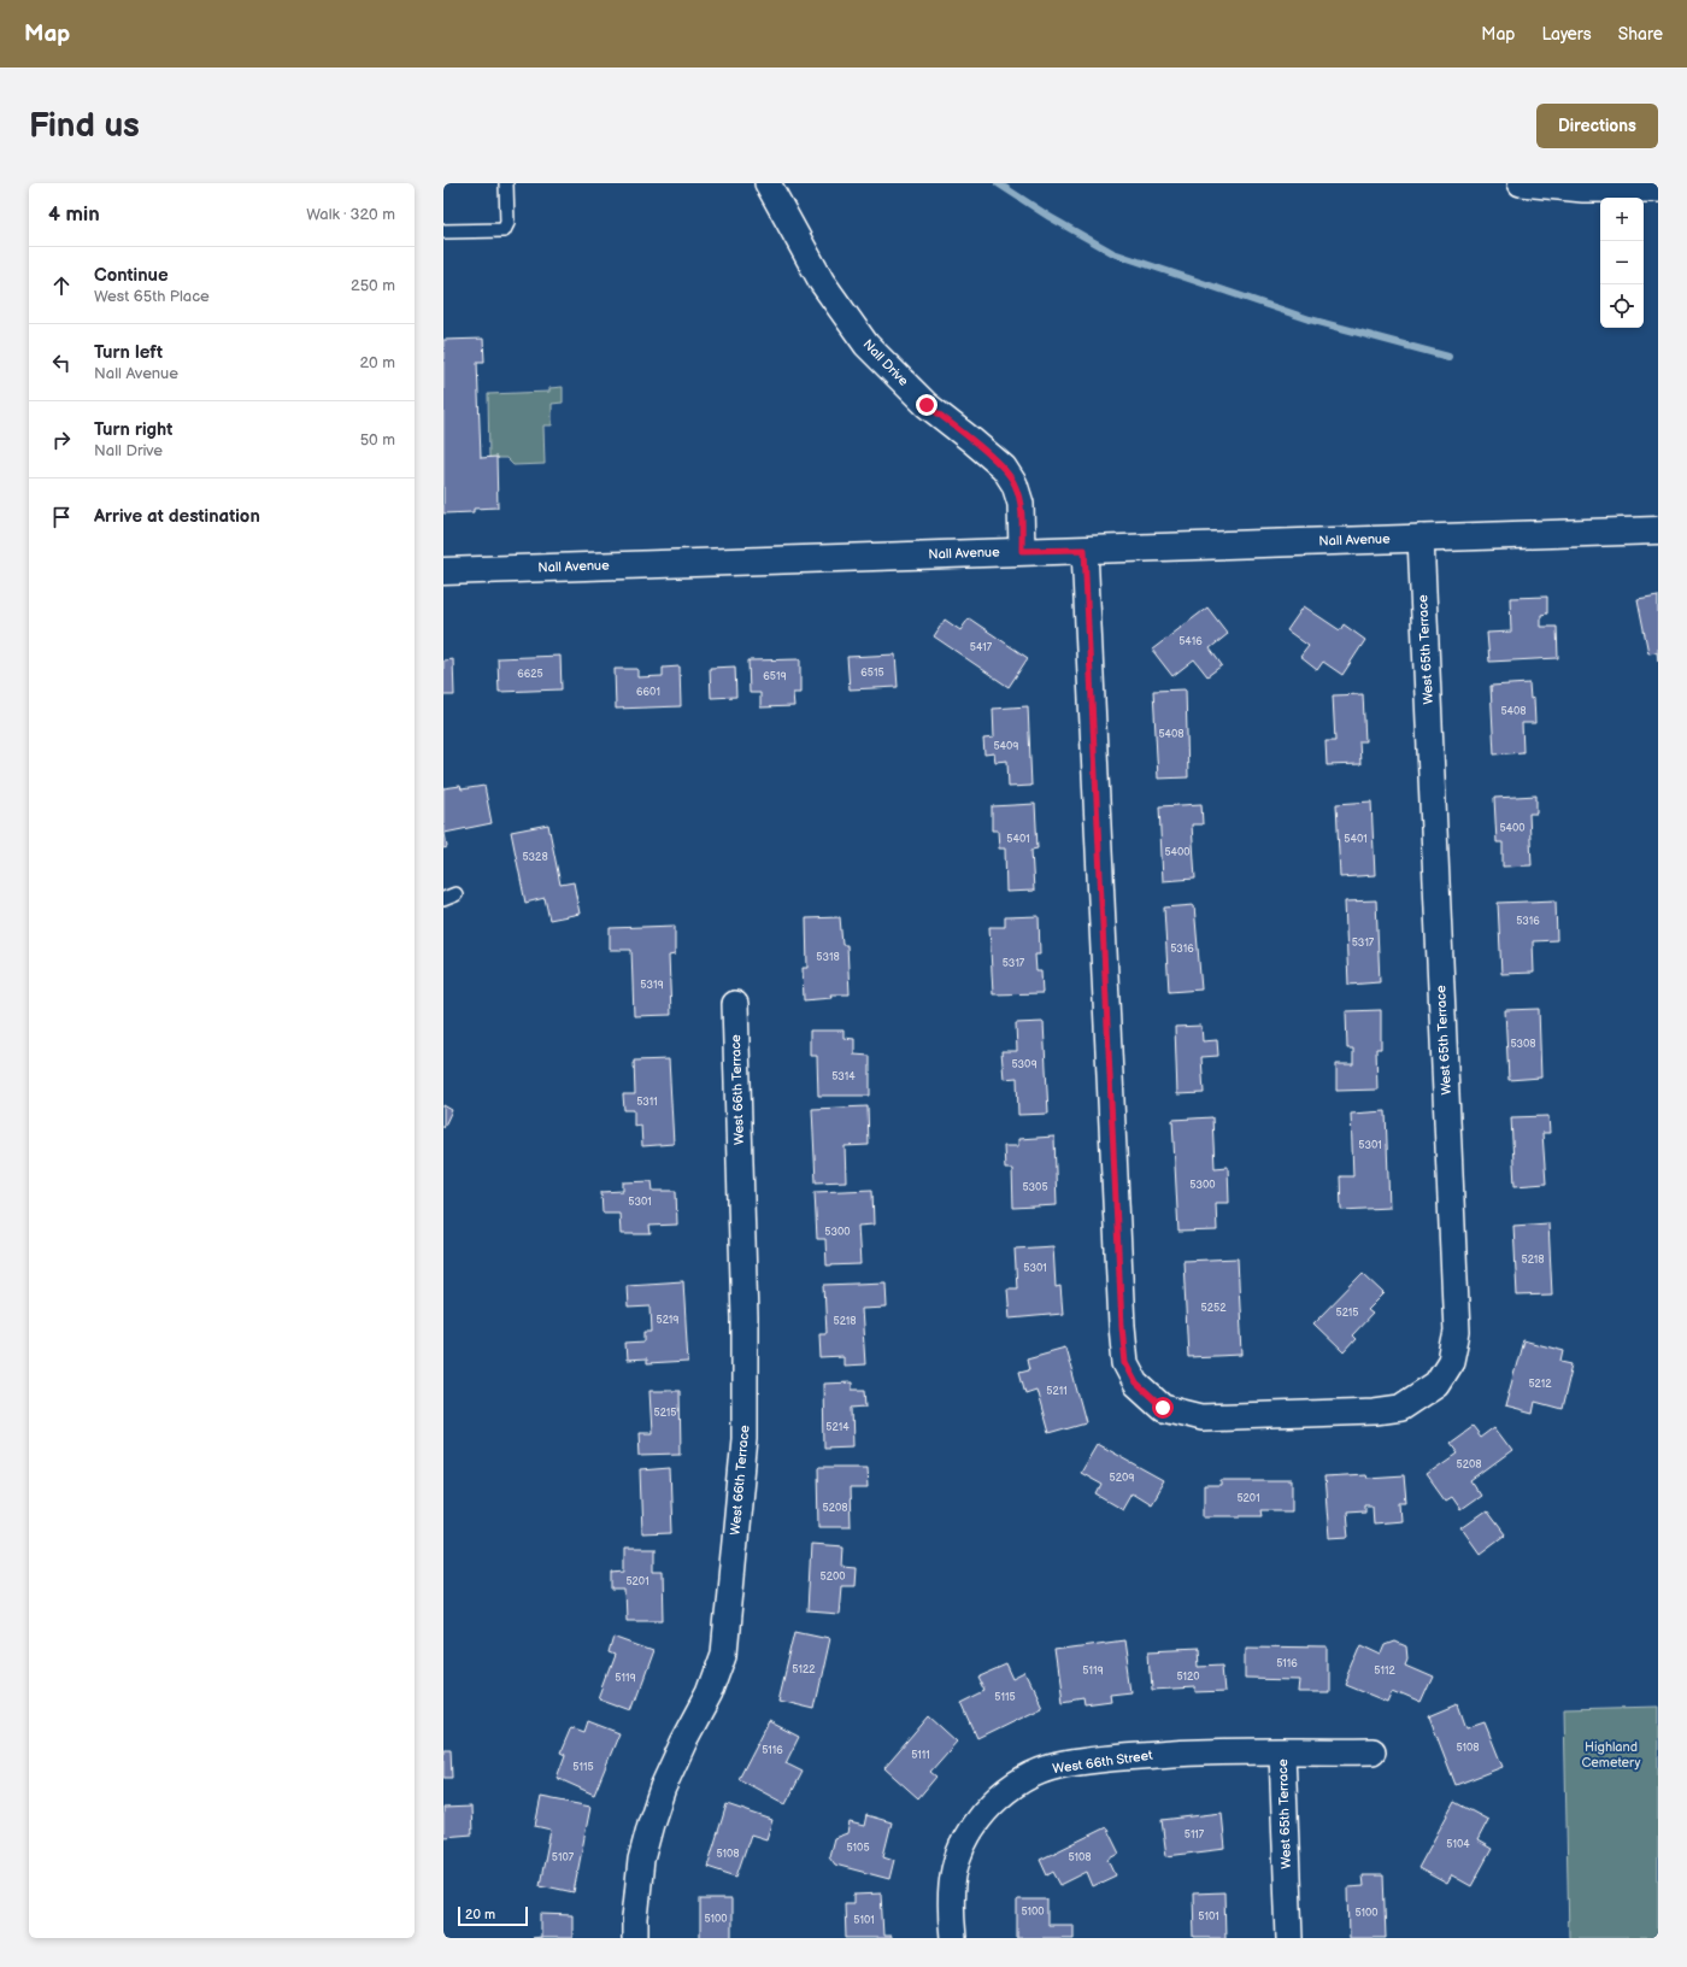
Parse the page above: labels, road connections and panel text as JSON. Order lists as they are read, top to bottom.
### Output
{
  "streets": {
    "main road": ["Nall Avenue"],
    "street": [
      "Nall Drive",
      "West 65th Terrace",
      "West 66th Terrace",
      "West 66th Street"
    ]
  },
  "crossings": [
    ["Nall Drive", "Nall Avenue"],
    ["Nall Avenue", "West 65th Terrace"],
    ["West 65th Terrace", "West 66th Street"]
  ],
  "parks": ["Highland Cemetery"],
  "house_numbers": [
    "5416",
    "5417",
    "6515",
    "6625",
    "6519",
    "6601",
    "5408",
    "5408",
    "5409",
    "5400",
    "5401",
    "5401",
    "5400",
    "5328",
    "5316",
    "5317",
    "5316",
    "5318",
    "5317",
    "5319",
    "5308",
    "5309",
    "5314",
    "5311",
    "5301",
    "5300",
    "5305",
    "5301",
    "5300",
    "5218",
    "5301",
    "5252",
    "5215",
    "5219",
    "5218",
    "5212",
    "5211",
    "5215",
    "5214",
    "5208",
    "5209",
    "5201",
    "5208",
    "5200",
    "5201",
    "5116",
    "5122",
    "5119",
    "5112",
    "5120",
    "5119",
    "5115",
    "5108",
    "5116",
    "5111",
    "5115",
    "5117",
    "5104",
    "5105",
    "5108",
    "5107",
    "5108",
    "5100",
    "5100",
    "5101",
    "5100",
    "5101"
  ],
  "scale_bar": "20 m",
  "page": {
    "header": "Map",
    "nav": ["Map", "Layers", "Share"],
    "buttons": "Directions",
    "title": "Find us",
    "heading": ["4 min", "Walk · 320 m"],
    "map_buttons": ["+", "−"],
    "list": [
      ["Continue", "West 65th Place", "250 m"],
      ["Turn left", "Nall Avenue", "20 m"],
      ["Turn right", "Nall Drive", "50 m"],
      "Arrive at destination"
    ],
    "scale": "20 m"
  }
}
